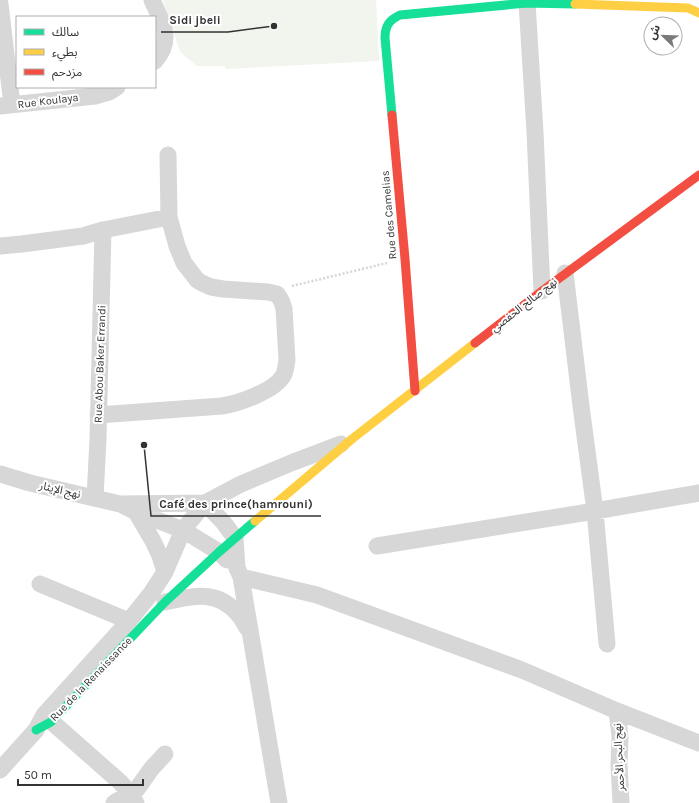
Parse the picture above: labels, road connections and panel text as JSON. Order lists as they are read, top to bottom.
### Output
{
  "streets": {
    "street": [
      "Rue Koulaya",
      "Rue des Camelias",
      "نهج صالح الحفصي",
      "Rue Abou Baker Errandi",
      "نهج الإيثار",
      "Rue de la Renaissance",
      "نهج البحر الأحمر"
    ]
  },
  "crossings": [
    ["Rue des Camelias", "نهج صالح الحفصي"],
    ["نهج صالح الحفصي", "Rue de la Renaissance"],
    ["Rue Abou Baker Errandi", "نهج الإيثار"]
  ],
  "places": ["Sidi jbeli", "Café des prince(hamrouni)"],
  "legend": ["سالك", "بطيء", "مزدحم"],
  "scale_bar": "50 m",
  "north": "top left"
}
